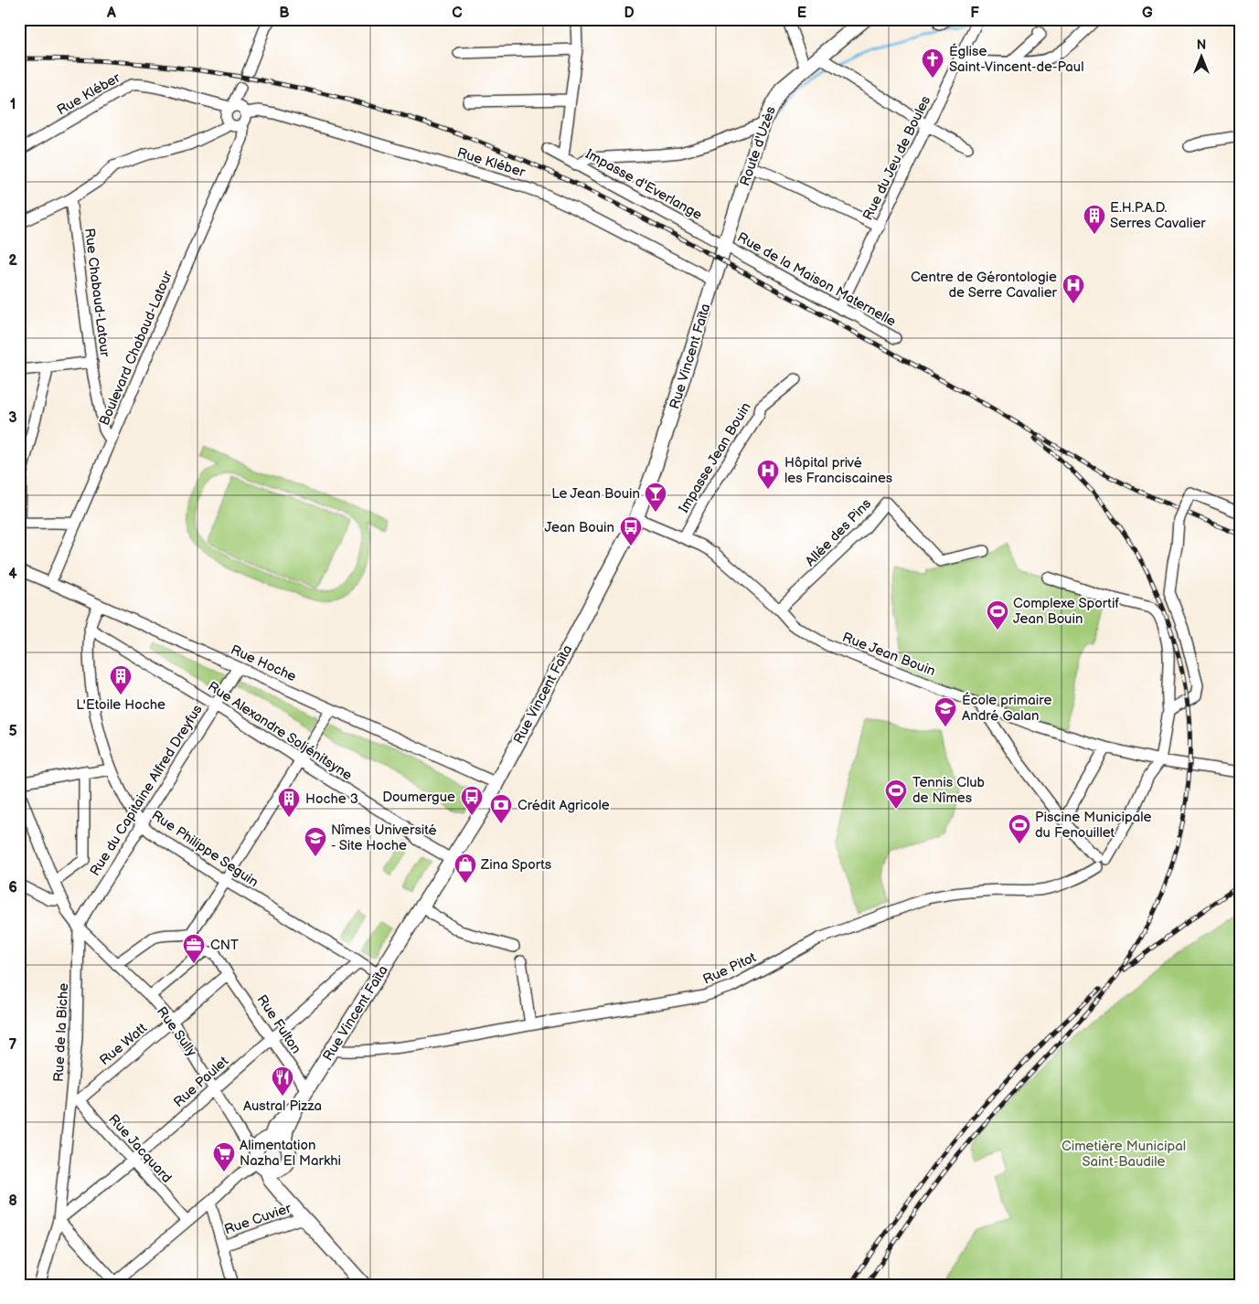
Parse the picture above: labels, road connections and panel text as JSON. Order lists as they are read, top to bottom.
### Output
{
  "streets": {
    "main road": ["Route d'Uzès", "Rue Vincent Faïta", "Rue Sully"],
    "street": [
      "Rue Kléber",
      "Rue du Jeu de Boules",
      "Impasse d'Everlange",
      "Rue de la Maison Maternelle",
      "Rue Chabaud-Latour",
      "Boulevard Chabaud-Latour",
      "Impasse Jean Bouin",
      "Allée des Pins",
      "Rue Jean Bouin",
      "Rue Hoche",
      "Rue Alexandre Soljénitsyne",
      "Rue du Capitaine Alfred Dreyfus",
      "Rue Philippe Seguin",
      "Rue Pitot",
      "Rue Fulton",
      "Rue de la Biche",
      "Rue Watt",
      "Rue Paulet",
      "Rue Jacquard",
      "Rue Cuvier"
    ]
  },
  "crossings": [
    ["Rue Kléber", "Boulevard Chabaud-Latour"],
    ["Rue Kléber", "Rue Vincent Faïta"],
    ["Route d'Uzès", "Impasse d'Everlange"],
    ["Route d'Uzès", "Rue de la Maison Maternelle"],
    ["Route d'Uzès", "Rue Vincent Faïta"],
    ["Rue du Jeu de Boules", "Rue de la Maison Maternelle"],
    ["Impasse d'Everlange", "Rue de la Maison Maternelle"],
    ["Impasse d'Everlange", "Rue Vincent Faïta"],
    ["Rue de la Maison Maternelle", "Rue Vincent Faïta"],
    ["Rue Chabaud-Latour", "Boulevard Chabaud-Latour"],
    ["Boulevard Chabaud-Latour", "Rue Hoche"],
    ["Rue Vincent Faïta", "Rue Jean Bouin"],
    ["Rue Vincent Faïta", "Rue Hoche"],
    ["Rue Vincent Faïta", "Rue Alexandre Soljénitsyne"],
    ["Rue Vincent Faïta", "Rue Philippe Seguin"],
    ["Rue Vincent Faïta", "Rue Pitot"],
    ["Rue Vincent Faïta", "Rue Fulton"],
    ["Rue Vincent Faïta", "Rue Sully"],
    ["Impasse Jean Bouin", "Rue Jean Bouin"],
    ["Allée des Pins", "Rue Jean Bouin"],
    ["Rue Hoche", "Rue du Capitaine Alfred Dreyfus"],
    ["Rue Hoche", "Rue Philippe Seguin"],
    ["Rue Alexandre Soljénitsyne", "Rue du Capitaine Alfred Dreyfus"],
    ["Rue Alexandre Soljénitsyne", "Rue Philippe Seguin"],
    ["Rue du Capitaine Alfred Dreyfus", "Rue Philippe Seguin"],
    ["Rue du Capitaine Alfred Dreyfus", "Rue Sully"],
    ["Rue du Capitaine Alfred Dreyfus", "Rue de la Biche"],
    ["Rue Philippe Seguin", "Rue Paulet"],
    ["Rue Fulton", "Rue Sully"],
    ["Rue Fulton", "Rue Watt"],
    ["Rue Fulton", "Rue Paulet"],
    ["Rue Sully", "Rue de la Biche"],
    ["Rue Sully", "Rue Watt"],
    ["Rue Sully", "Rue Paulet"],
    ["Rue Sully", "Rue Cuvier"],
    ["Rue de la Biche", "Rue Watt"],
    ["Rue de la Biche", "Rue Paulet"],
    ["Rue de la Biche", "Rue Jacquard"],
    ["Rue Watt", "Rue Jacquard"],
    ["Rue Paulet", "Rue Jacquard"]
  ],
  "parks": ["Cimetière Municipal Saint-Baudile"],
  "places": {
    "church": ["Église Saint-Vincent-de-Paul"],
    "building": ["E.H.P.A.D. Serres Cavalier", "L'Etoile Hoche", "Hoche 3"],
    "hospital": ["Centre de Gérontologie de Serre Cavalier", "Hôpital privé les Franciscaines"],
    "bar": ["Le Jean Bouin"],
    "bus stop": ["Jean Bouin", "Doumergue"],
    "sports": ["Complexe Sportif Jean Bouin", "Tennis Club de Nîmes", "Piscine Municipale du Fenouillet"],
    "school or university": ["École primaire André Galan", "Nîmes Université - Site Hoche"],
    "bank": ["Crédit Agricole"],
    "shop": ["Zina Sports"],
    "office": ["CNT"],
    "restaurant": ["Austral Pizza"],
    "supermarket": ["Alimentation Nazha El Markhi"]
  },
  "north": "top",
  "grid": {
    "columns": [
      "A",
      "B",
      "C",
      "D",
      "E",
      "F",
      "G"
    ],
    "rows": [
      "1",
      "2",
      "3",
      "4",
      "5",
      "6",
      "7",
      "8"
    ]
  }
}
